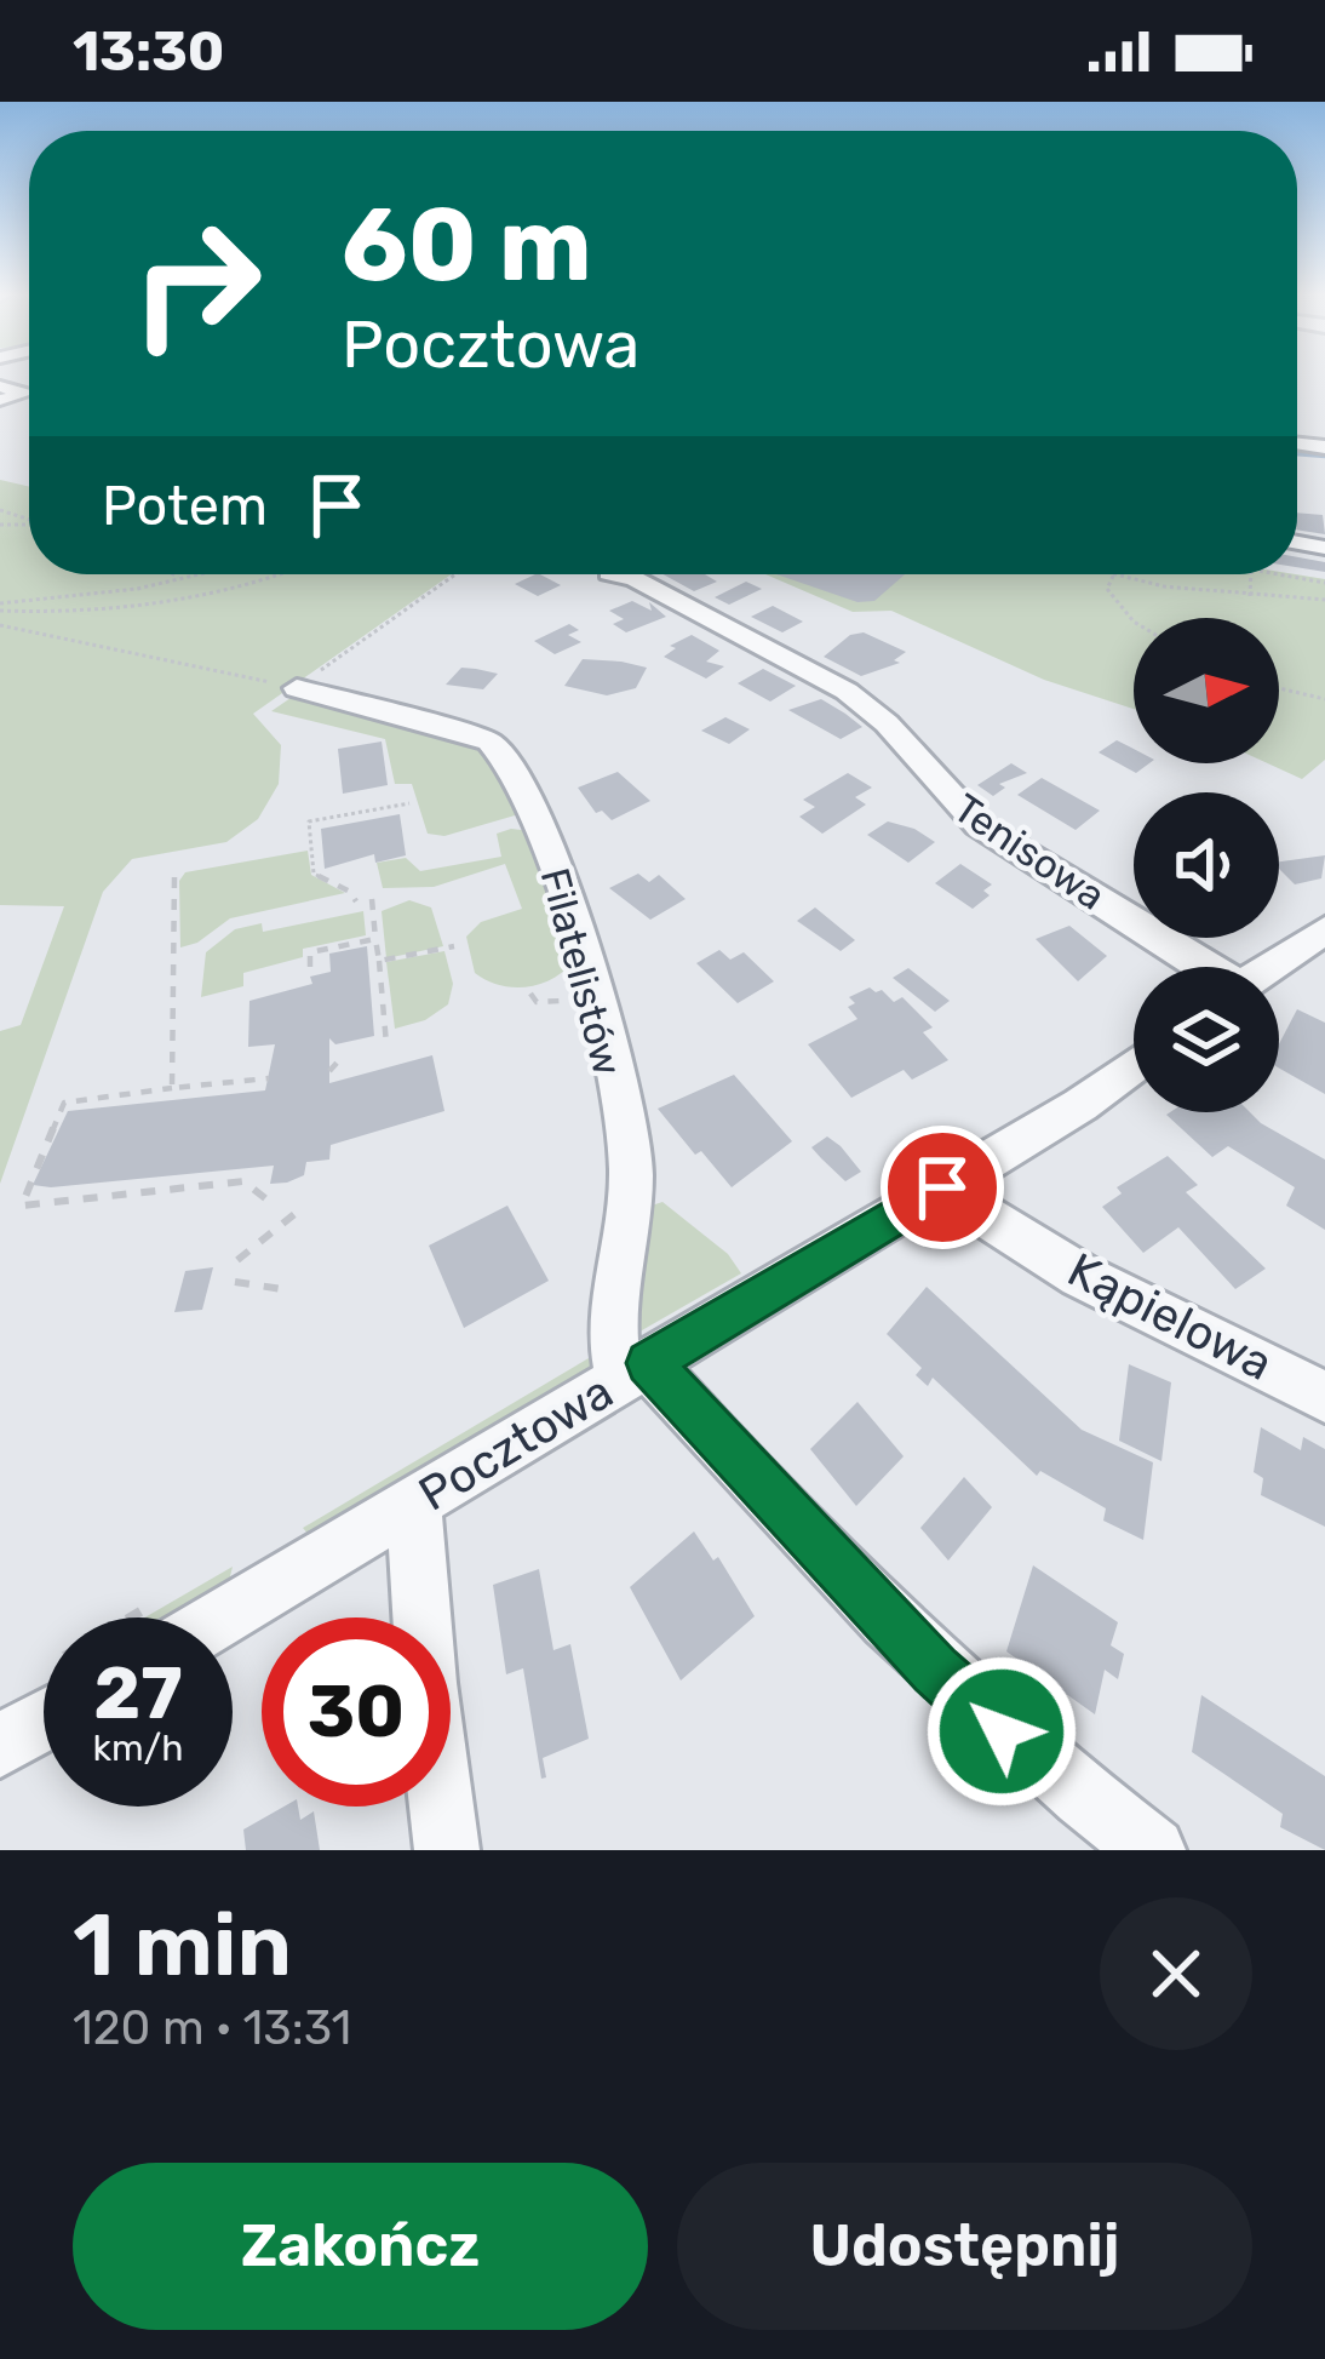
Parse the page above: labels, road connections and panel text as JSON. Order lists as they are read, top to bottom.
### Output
{
  "streets": {
    "street": [
      "Tenisowa",
      "Filatelistów",
      "Kąpielowa",
      "Pocztowa"
    ]
  },
  "crossings": [
    ["Filatelistów", "Pocztowa"],
    ["Kąpielowa", "Pocztowa"]
  ],
  "north": "right",
  "page": {
    "status": "13:30",
    "turn": ["60 m", "Pocztowa"],
    "then": "Potem",
    "speed": "27 km/h",
    "limit": "30",
    "heading": ["1 min", "120 m · 13:31"],
    "buttons": ["Zakończ", "Udostępnij"]
  }
}
